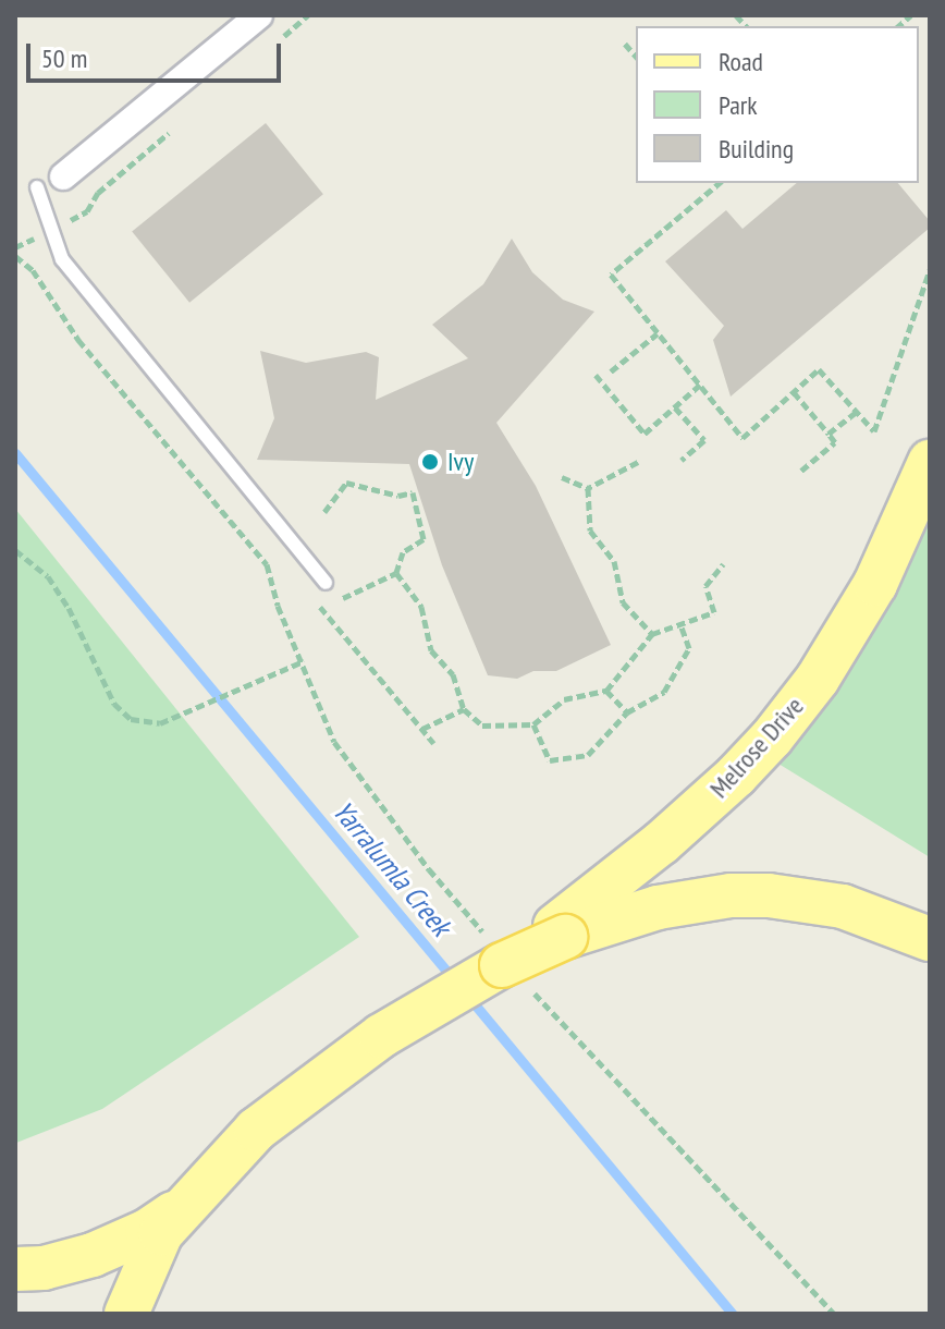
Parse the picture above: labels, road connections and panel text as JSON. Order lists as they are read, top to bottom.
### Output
{
  "streets": {
    "main road": ["Melrose Drive"]
  },
  "water": ["Yarralumla Creek"],
  "places": ["Ivy"],
  "legend": ["Road", "Park", "Building"],
  "scale_bar": "50 m"
}
